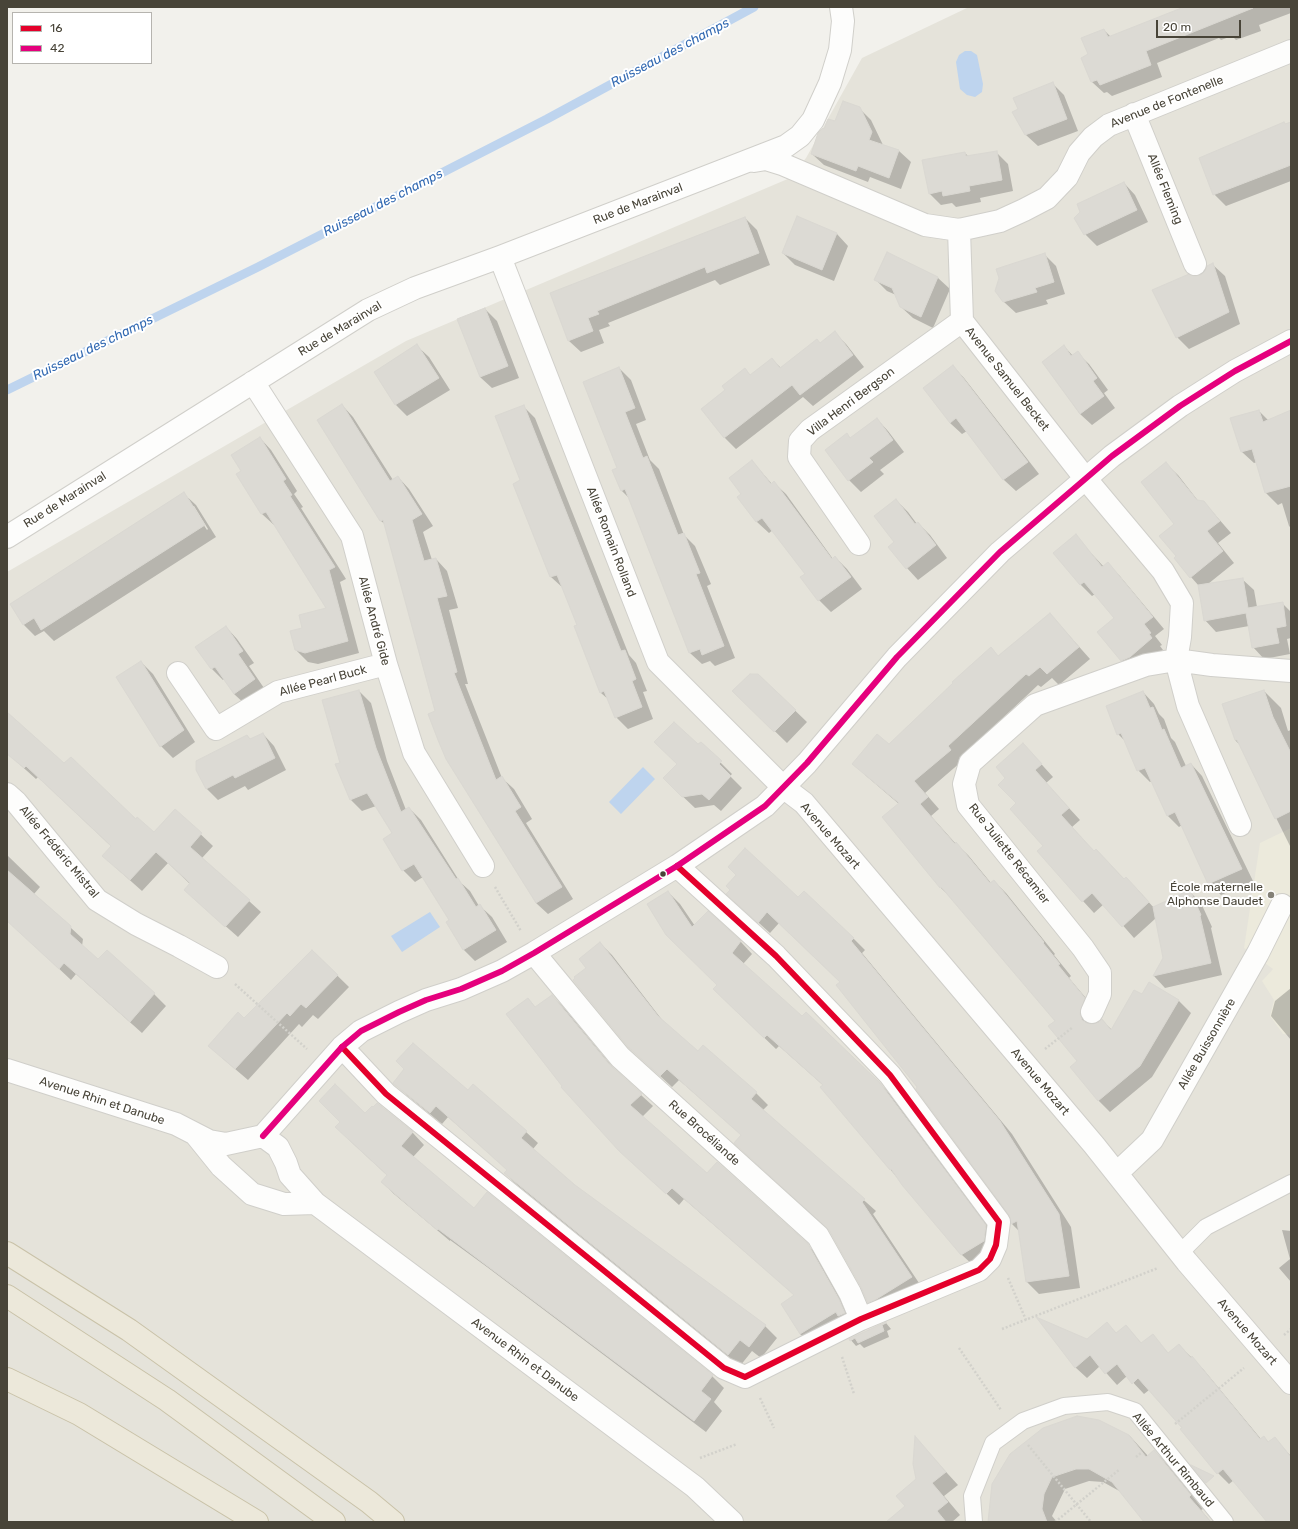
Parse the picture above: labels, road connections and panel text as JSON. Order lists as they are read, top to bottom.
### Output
{
  "streets": {
    "street": [
      "Avenue de Fontenelle",
      "Allée Fleming",
      "Rue de Marainval",
      "Avenue Samuel Becket",
      "Villa Henri Bergson",
      "Allée Romain Rolland",
      "Allée André Gide",
      "Allée Pearl Buck",
      "Avenue Mozart",
      "Allée Frédéric Mistral",
      "Rue Juliette Récamier",
      "Allée Buissonnière",
      "Avenue Rhin et Danube",
      "Rue Brocéliande"
    ],
    "lane": ["Allée Arthur Rimbaud"]
  },
  "crossings": [
    ["Avenue de Fontenelle", "Allée Fleming"],
    ["Avenue de Fontenelle", "Avenue Samuel Becket"],
    ["Rue de Marainval", "Allée Romain Rolland"],
    ["Rue de Marainval", "Allée André Gide"],
    ["Avenue Samuel Becket", "Villa Henri Bergson"],
    ["Allée Romain Rolland", "Avenue Mozart"],
    ["Allée André Gide", "Allée Pearl Buck"],
    ["Avenue Mozart", "Allée Buissonnière"]
  ],
  "water": ["Ruisseau des champs"],
  "places": ["École maternelle Alphonse Daudet"],
  "lines": ["transit line 42", "transit line 16"],
  "legend": ["16", "42"],
  "scale_bar": "20 m"
}
